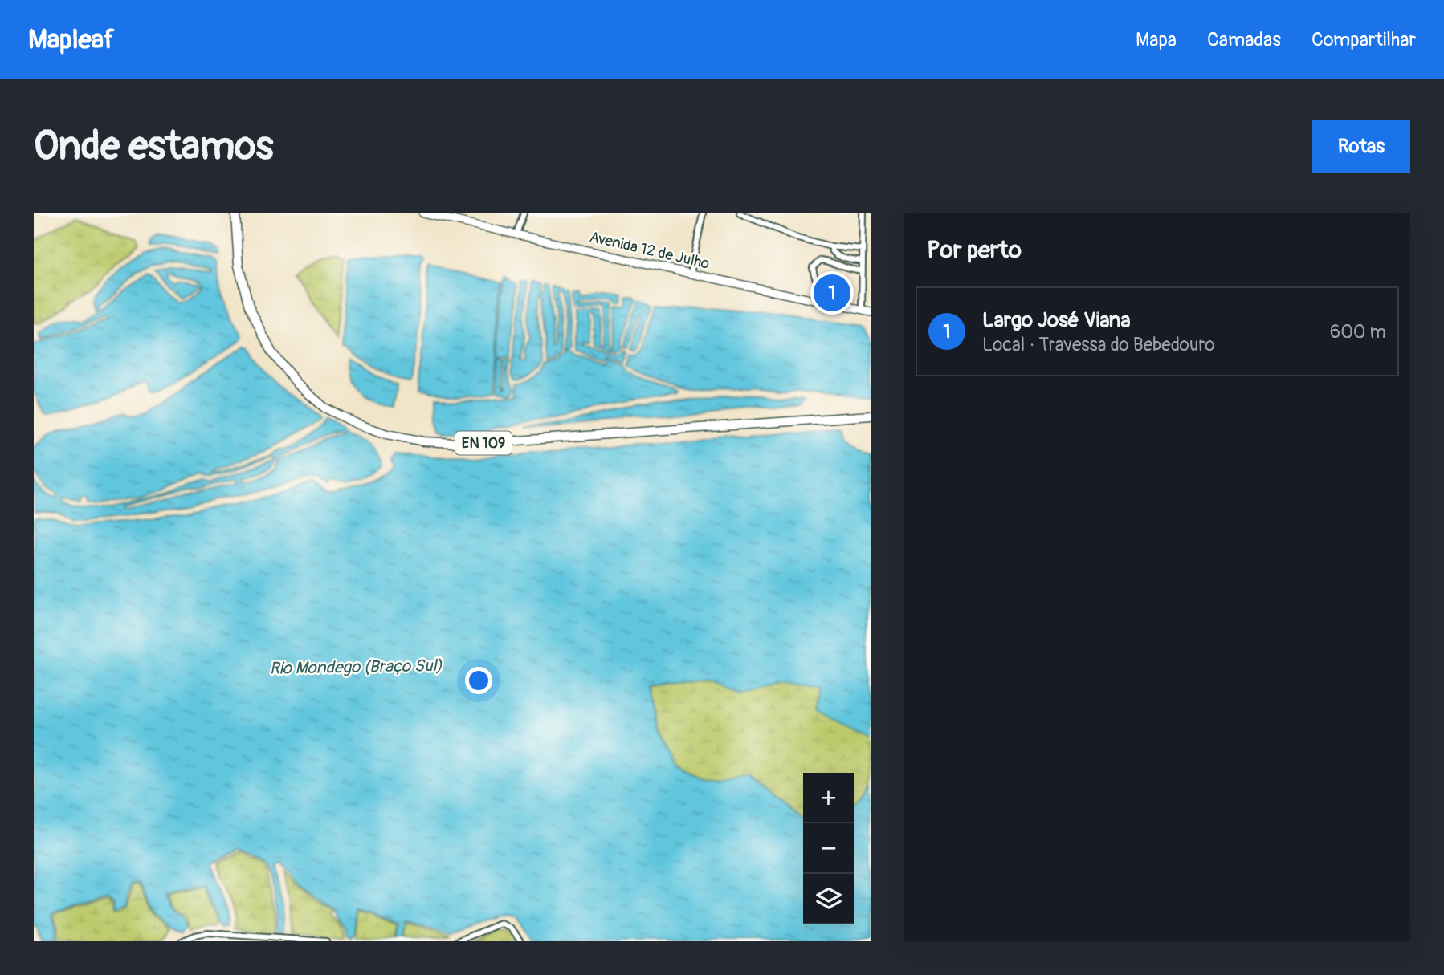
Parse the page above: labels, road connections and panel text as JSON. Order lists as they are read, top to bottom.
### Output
{
  "streets": {
    "main road": ["Avenida 12 de Julho", "EN 109"]
  },
  "water": ["Rio Mondego (Braço Sul)"],
  "page": {
    "header": "Mapleaf",
    "nav": ["Mapa", "Camadas", "Compartilhar"],
    "buttons": "Rotas",
    "title": "Onde estamos",
    "heading": "Por perto",
    "pins": "1",
    "list": [
      {
        "mark": "1",
        "name": "Largo José Viana",
        "note": "Local · Travessa do Bebedouro",
        "value": "600 m"
      }
    ],
    "map_buttons": ["+", "−"]
  }
}
